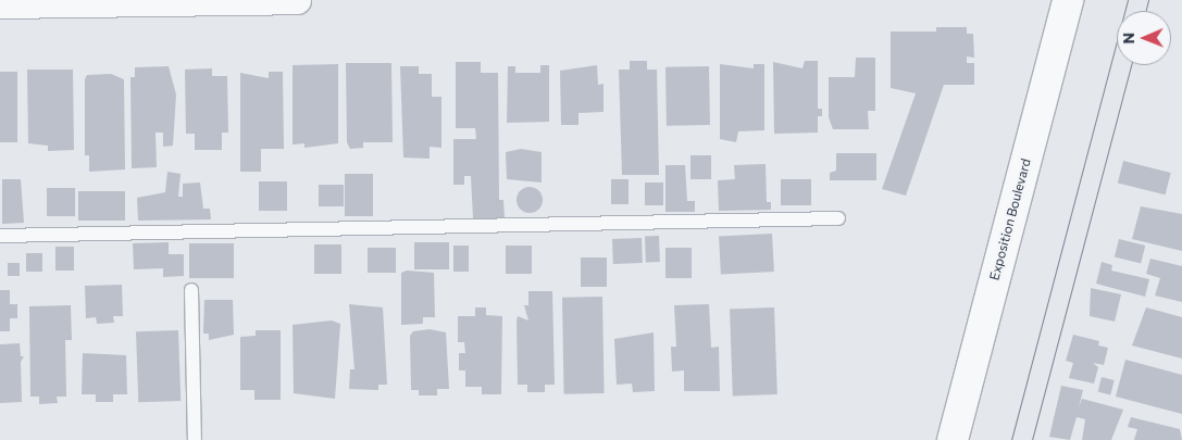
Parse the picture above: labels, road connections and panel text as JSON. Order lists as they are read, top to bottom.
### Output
{
  "streets": {
    "street": ["Exposition Boulevard"]
  },
  "north": "left"
}
